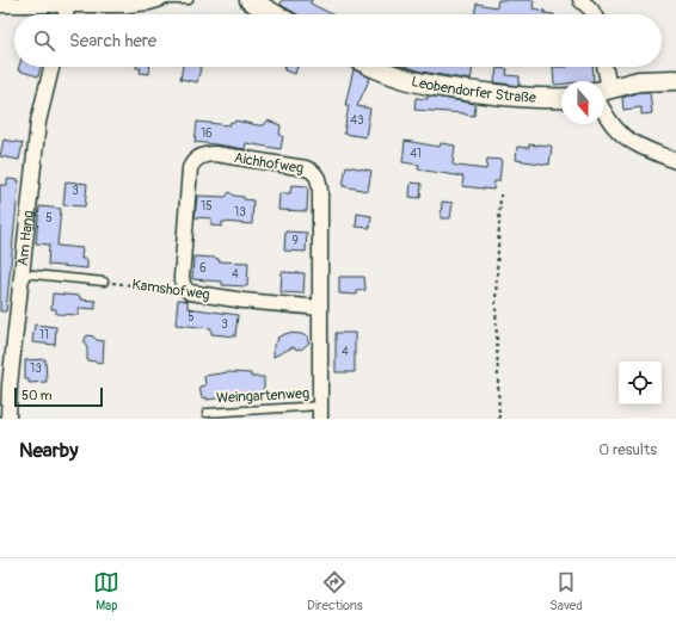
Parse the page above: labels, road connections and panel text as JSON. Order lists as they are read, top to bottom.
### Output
{
  "streets": {
    "main road": ["Leobendorfer Straße"],
    "street": ["Aichhofweg", "Am Hang", "Kamshofweg"],
    "lane": ["Weingartenweg"]
  },
  "crossings": [
    ["Aichhofweg", "Kamshofweg"],
    ["Aichhofweg", "Weingartenweg"]
  ],
  "house_numbers": [
    "43",
    "16",
    "41",
    "3",
    "15",
    "13",
    "5",
    "9",
    "6",
    "4",
    "5",
    "3",
    "11",
    "4",
    "13"
  ],
  "scale_bar": "50 m",
  "north": "bottom",
  "page": {
    "search": "Search here",
    "scale": "50 m",
    "heading": ["Nearby", "0 results"],
    "nav": ["Map", "Directions", "Saved"]
  }
}
